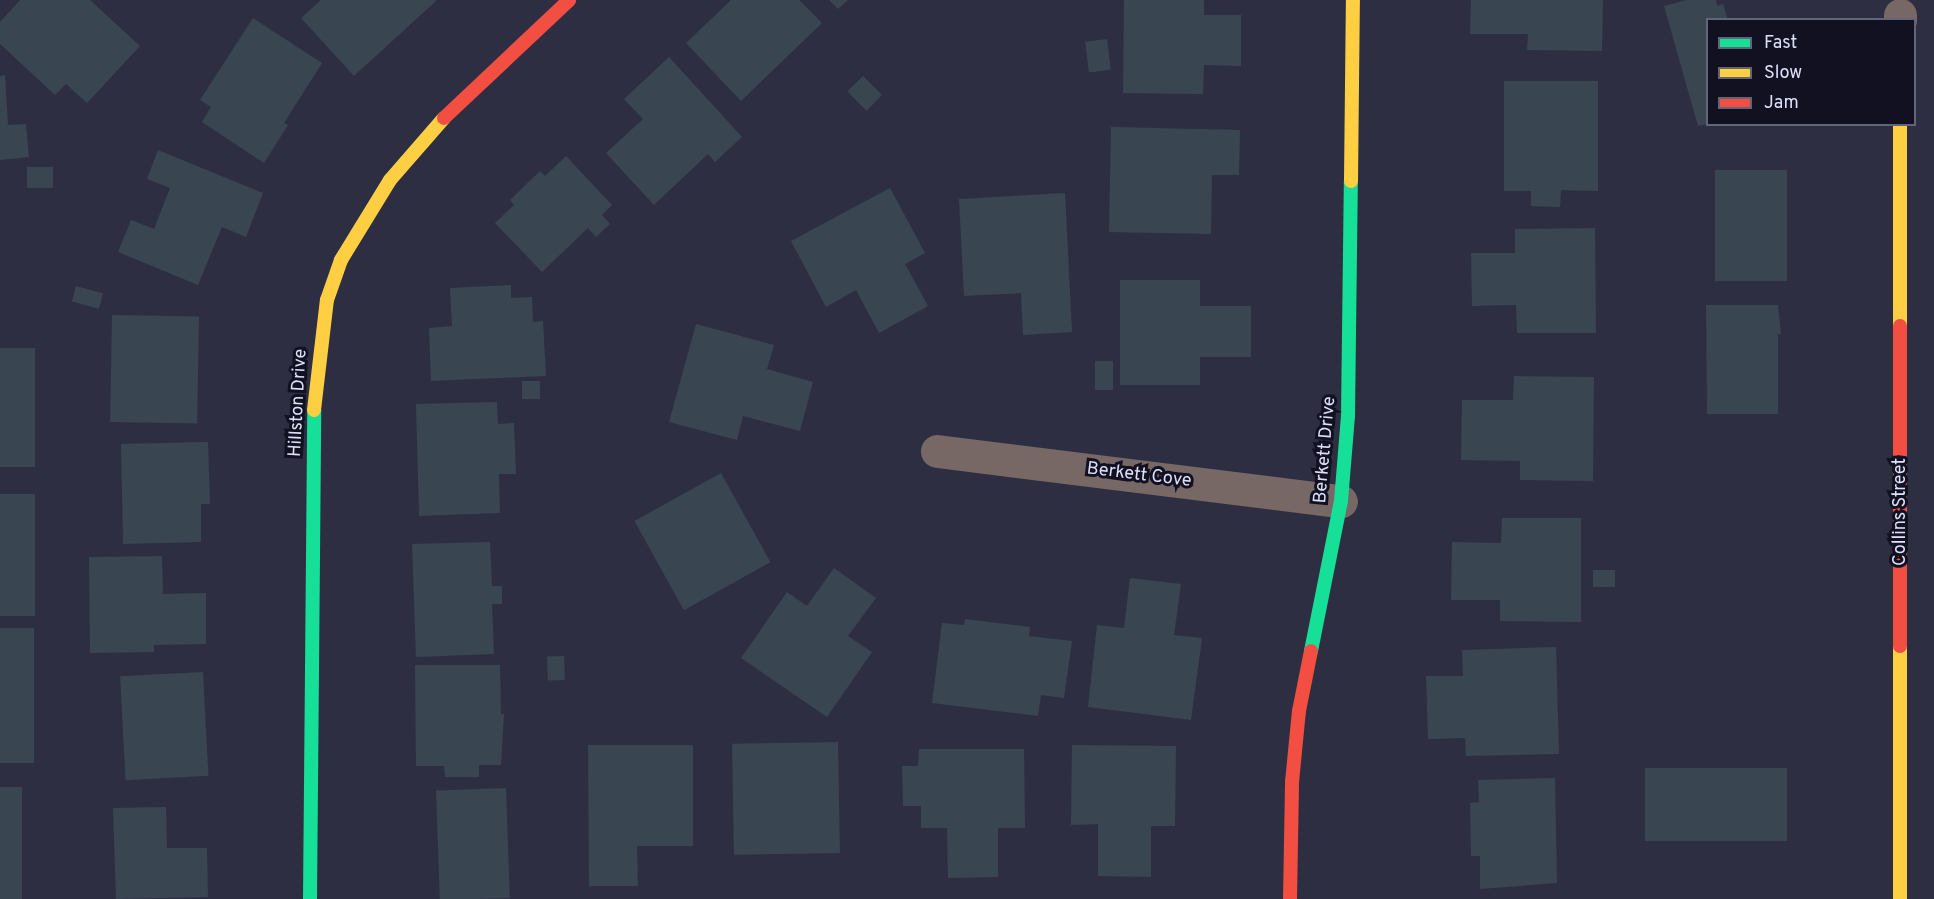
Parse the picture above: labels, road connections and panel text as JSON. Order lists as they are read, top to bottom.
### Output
{
  "streets": {
    "street": [
      "Hillston Drive",
      "Berkett Drive",
      "Berkett Cove",
      "Collins Street"
    ]
  },
  "crossings": [
    ["Berkett Drive", "Berkett Cove"]
  ],
  "legend": ["Fast", "Slow", "Jam"]
}
